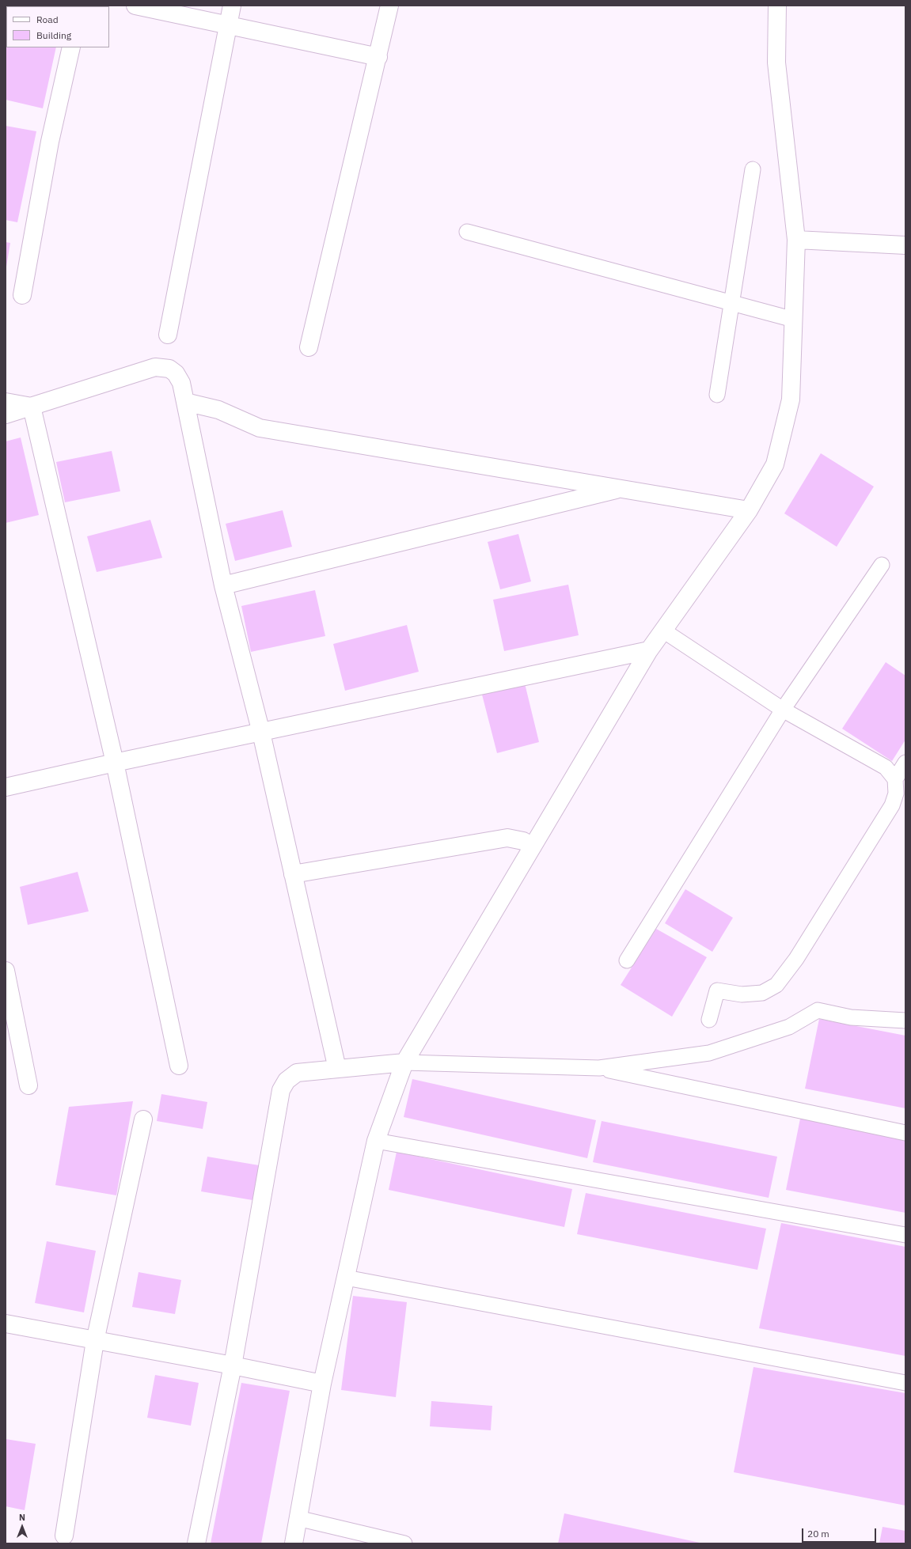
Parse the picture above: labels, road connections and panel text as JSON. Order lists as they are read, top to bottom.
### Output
{
  "legend": ["Road", "Building"],
  "scale_bar": "20 m",
  "north": "top"
}
